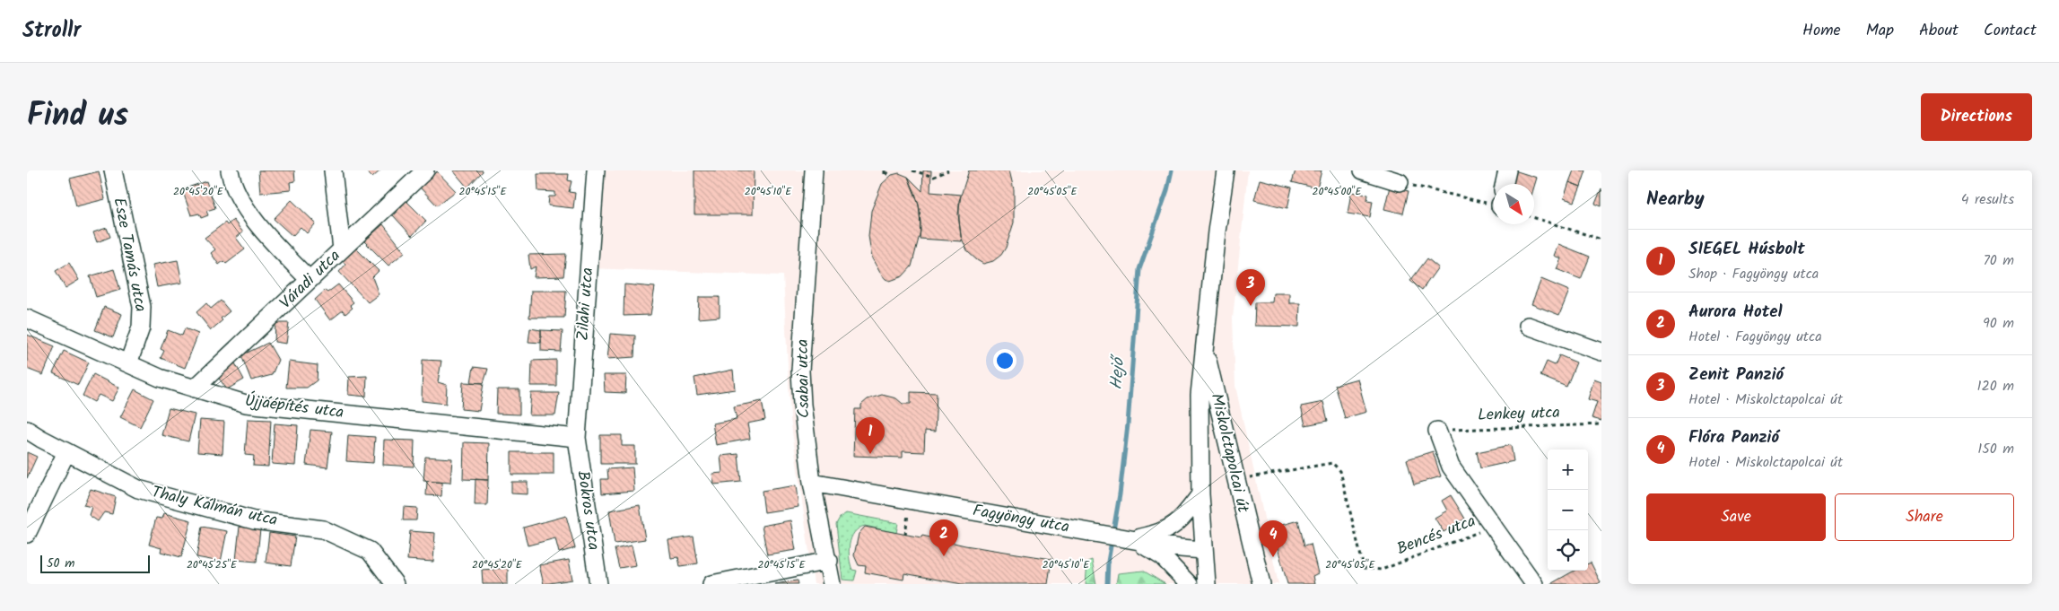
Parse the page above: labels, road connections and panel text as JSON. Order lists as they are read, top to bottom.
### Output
{
  "streets": {
    "street": [
      "Esze Tamás utca",
      "Váradi utca",
      "Zilahi utca",
      "Csabai utca",
      "Újjáépítés utca",
      "Miskolctapolcai út",
      "Thaly Kálmán utca",
      "Bokros utca",
      "Fagyöngy utca"
    ],
    "path": ["Lenkey utca", "Bencés utca"]
  },
  "crossings": [
    ["Esze Tamás utca", "Újjáépítés utca"],
    ["Váradi utca", "Újjáépítés utca"],
    ["Zilahi utca", "Újjáépítés utca"],
    ["Zilahi utca", "Bokros utca"],
    ["Csabai utca", "Fagyöngy utca"],
    ["Újjáépítés utca", "Bokros utca"],
    ["Miskolctapolcai út", "Fagyöngy utca"],
    ["Miskolctapolcai út", "Bencés utca"]
  ],
  "water": ["Hejő"],
  "scale_bar": "50 m",
  "north": "bottom right",
  "page": {
    "header": "Strollr",
    "nav": [
      "Home",
      "Map",
      "About",
      "Contact"
    ],
    "title": "Find us",
    "buttons": [
      "Directions",
      ["Save", "Share"]
    ],
    "heading": ["Nearby", "4 results"],
    "list": [
      {
        "mark": "1",
        "name": "SIEGEL Húsbolt",
        "note": "Shop · Fagyöngy utca",
        "value": "70 m"
      },
      {
        "mark": "2",
        "name": "Aurora Hotel",
        "note": "Hotel · Fagyöngy utca",
        "value": "90 m"
      },
      {
        "mark": "3",
        "name": "Zenit Panzió",
        "note": "Hotel · Miskolctapolcai út",
        "value": "120 m"
      },
      {
        "mark": "4",
        "name": "Flóra Panzió",
        "note": "Hotel · Miskolctapolcai út",
        "value": "150 m"
      }
    ],
    "pins": [
      "3",
      "1",
      "2",
      "4"
    ],
    "map_buttons": ["+", "−"],
    "scale": "50 m"
  },
  "coordinates": [
    "20°45'20\"E",
    "20°45'15\"E",
    "20°45'10\"E",
    "20°45'05\"E",
    "20°45'00\"E",
    "20°45'25\"E"
  ]
}
